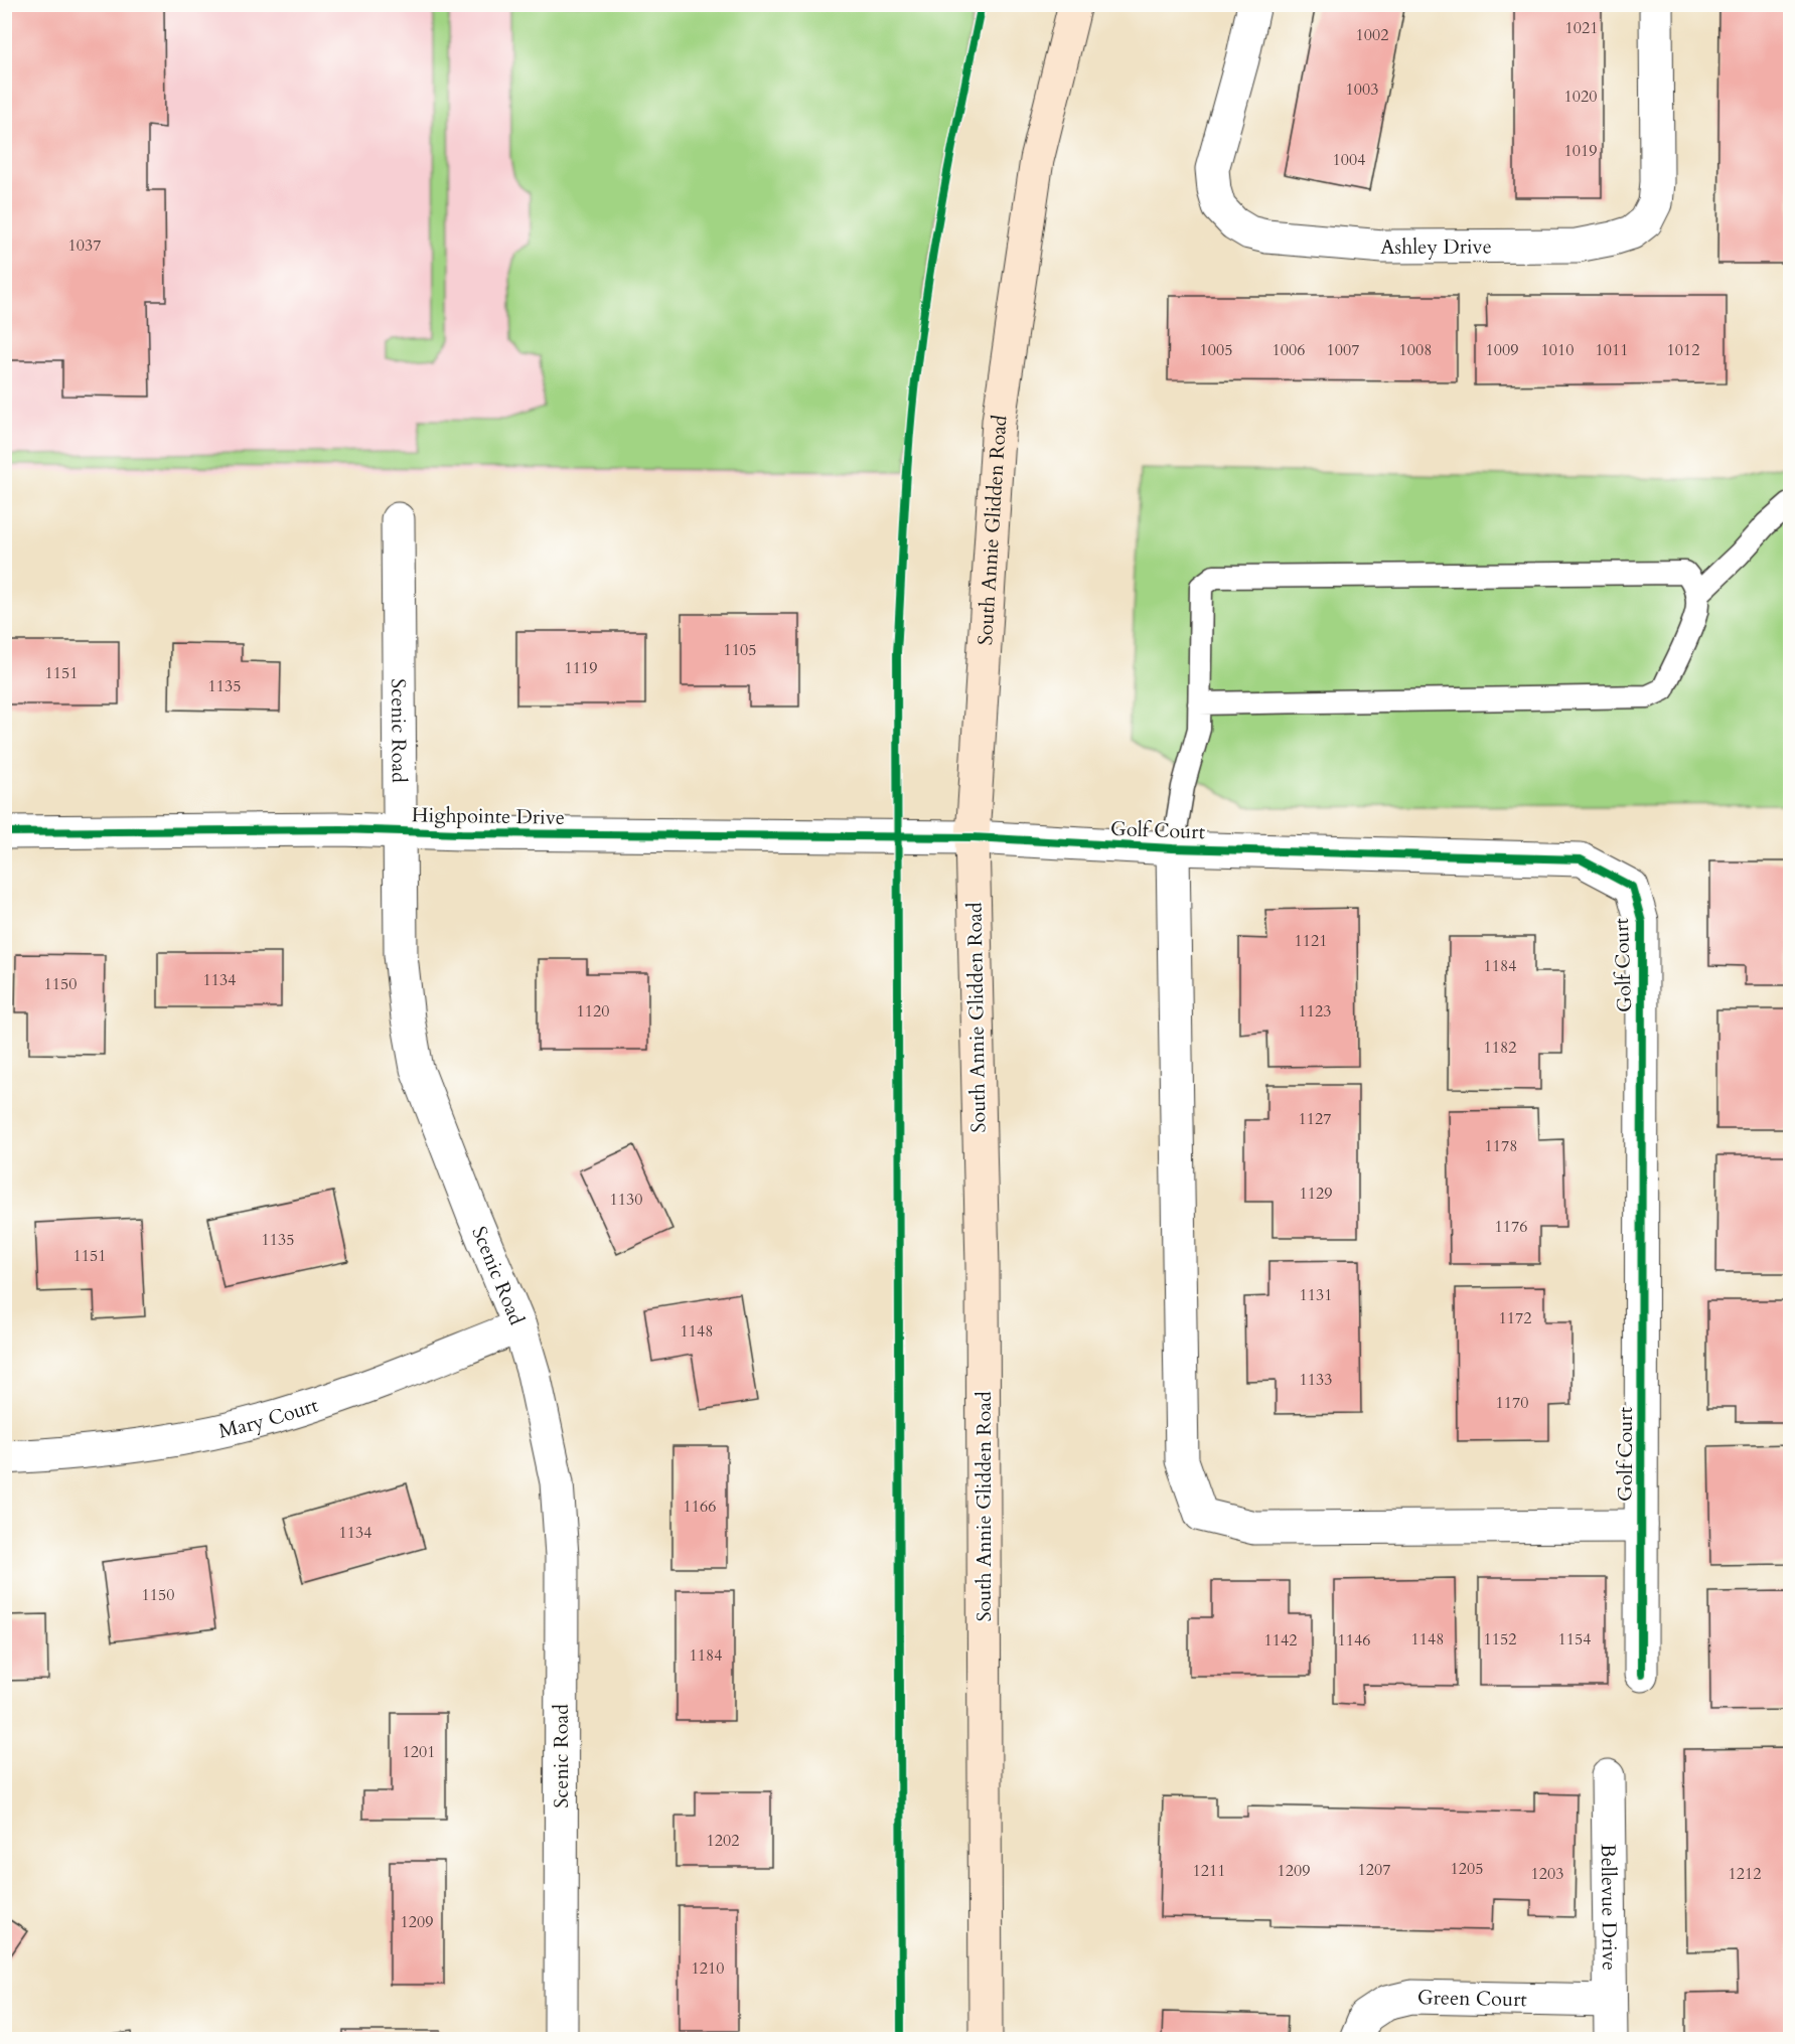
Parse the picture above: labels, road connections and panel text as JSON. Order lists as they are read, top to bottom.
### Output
{
  "streets": {
    "main road": ["South Annie Glidden Road"],
    "street": [
      "Ashley Drive",
      "Scenic Road",
      "Highpointe Drive",
      "Golf Court",
      "Mary Court",
      "Bellevue Drive",
      "Green Court"
    ]
  },
  "crossings": [
    ["South Annie Glidden Road", "Highpointe Drive"],
    ["South Annie Glidden Road", "Golf Court"],
    ["Scenic Road", "Highpointe Drive"],
    ["Scenic Road", "Mary Court"],
    ["Highpointe Drive", "Golf Court"],
    ["Bellevue Drive", "Green Court"]
  ],
  "house_numbers": [
    "1021",
    "1002",
    "1003",
    "1020",
    "1019",
    "1004",
    "1037",
    "1005",
    "1006",
    "1007",
    "1008",
    "1009",
    "1010",
    "1011",
    "1012",
    "1105",
    "1119",
    "1151",
    "1135",
    "1121",
    "1184",
    "1134",
    "1150",
    "1120",
    "1123",
    "1182",
    "1127",
    "1178",
    "1129",
    "1130",
    "1176",
    "1135",
    "1151",
    "1131",
    "1172",
    "1148",
    "1133",
    "1170",
    "1166",
    "1134",
    "1150",
    "1148",
    "1152",
    "1154",
    "1142",
    "1146",
    "1184",
    "1201",
    "1202",
    "1205",
    "1207",
    "1211",
    "1209",
    "1203",
    "1212",
    "1209",
    "1210"
  ]
}
